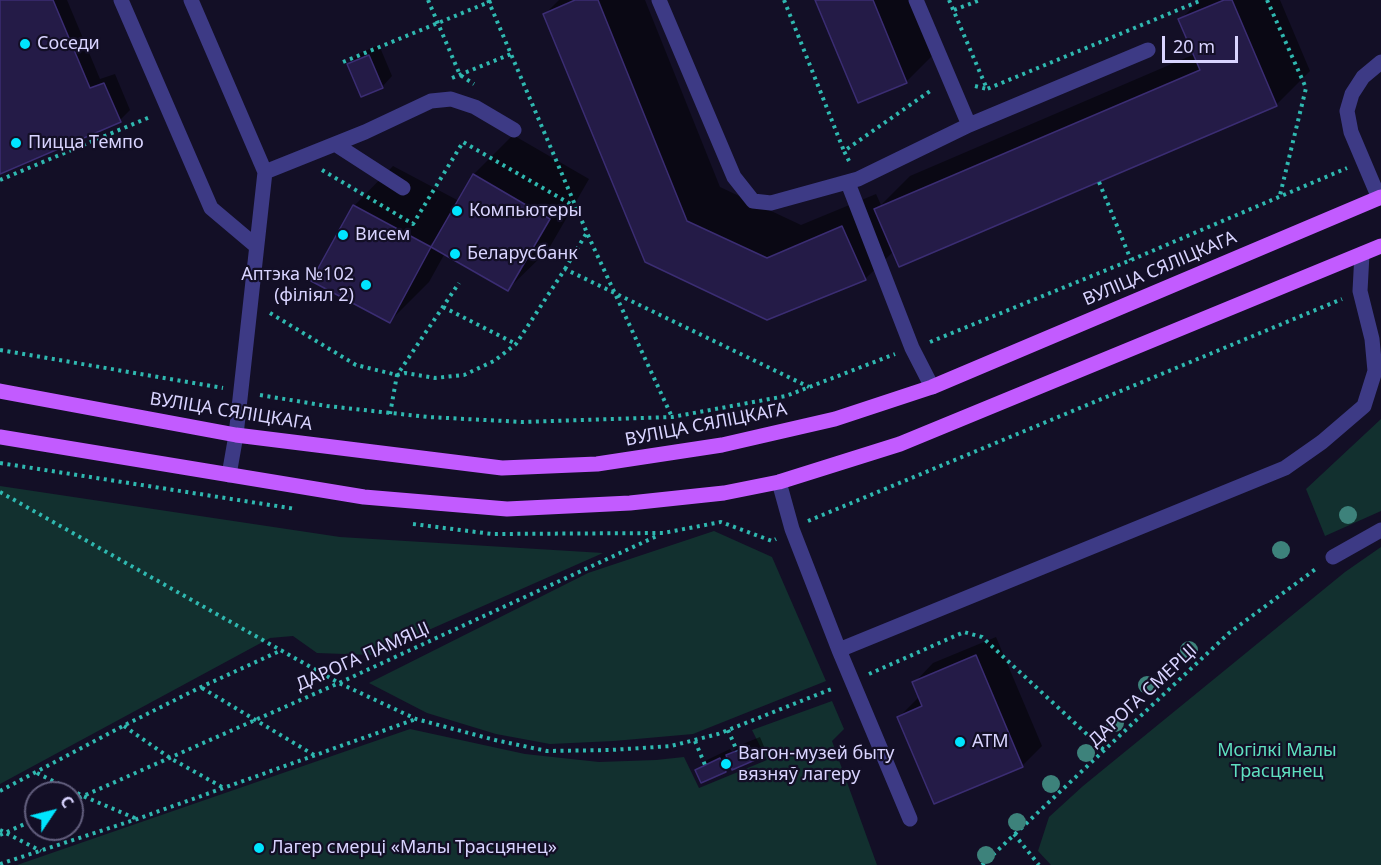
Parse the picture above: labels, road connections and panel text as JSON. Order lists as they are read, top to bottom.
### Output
{
  "streets": {
    "main road": ["ВУЛІЦА СЯЛІЦКАГА"],
    "path": ["ДАРОГА ПАМЯЦІ", "ДАРОГА СМЕРЦІ"]
  },
  "parks": ["Могілкі Малы Трасцянец"],
  "places": [
    "Соседи",
    "Пицца Темпо",
    "Компьютеры",
    "Висем",
    "Беларусбанк",
    "Аптэка №102 (філіял 2)",
    "АТМ",
    "Вагон-музей быту вязняў лагеру",
    "Лагер смерці «Малы Трасцянец»"
  ],
  "scale_bar": "20 m",
  "north": "top right"
}
